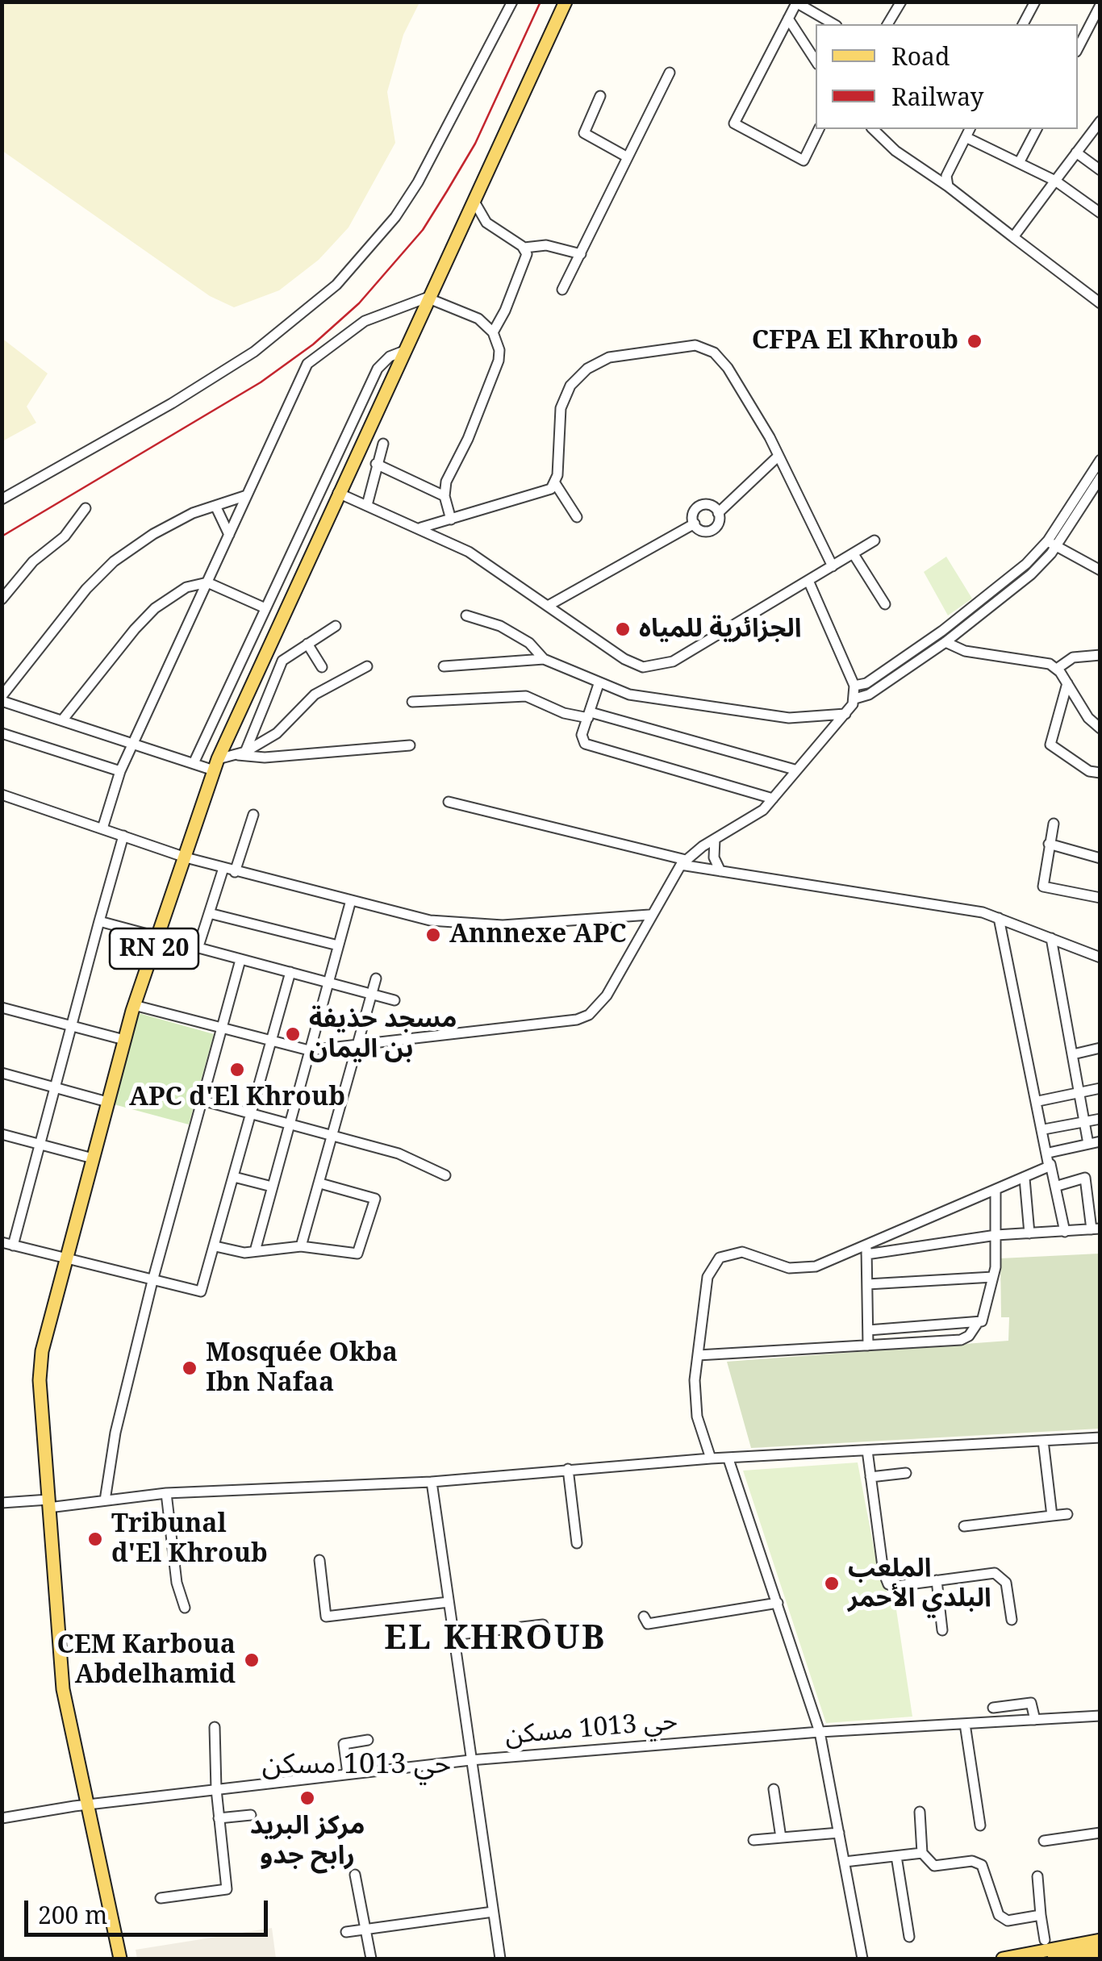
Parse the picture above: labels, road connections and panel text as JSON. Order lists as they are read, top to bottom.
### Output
{
  "streets": {
    "main road": ["RN 20"],
    "street": ["حي 1013 مسكن"]
  },
  "crossings": [
    ["RN 20", "حي 1013 مسكن"]
  ],
  "districts": ["EL KHROUB", "حي 1013 مسكن"],
  "places": [
    "CFPA El Khroub",
    "الجزائرية للمياه",
    "Annnexe APC",
    "مسجد حذيفة بن اليمان",
    "APC d'El Khroub",
    "Mosquée Okba Ibn Nafaa",
    "Tribunal d'El Khroub",
    "الملعب البلدي الأحمر",
    "CEM Karboua Abdelhamid",
    "مركز البريد رابح جدو"
  ],
  "legend": ["Road", "Railway"],
  "scale_bar": "200 m"
}
